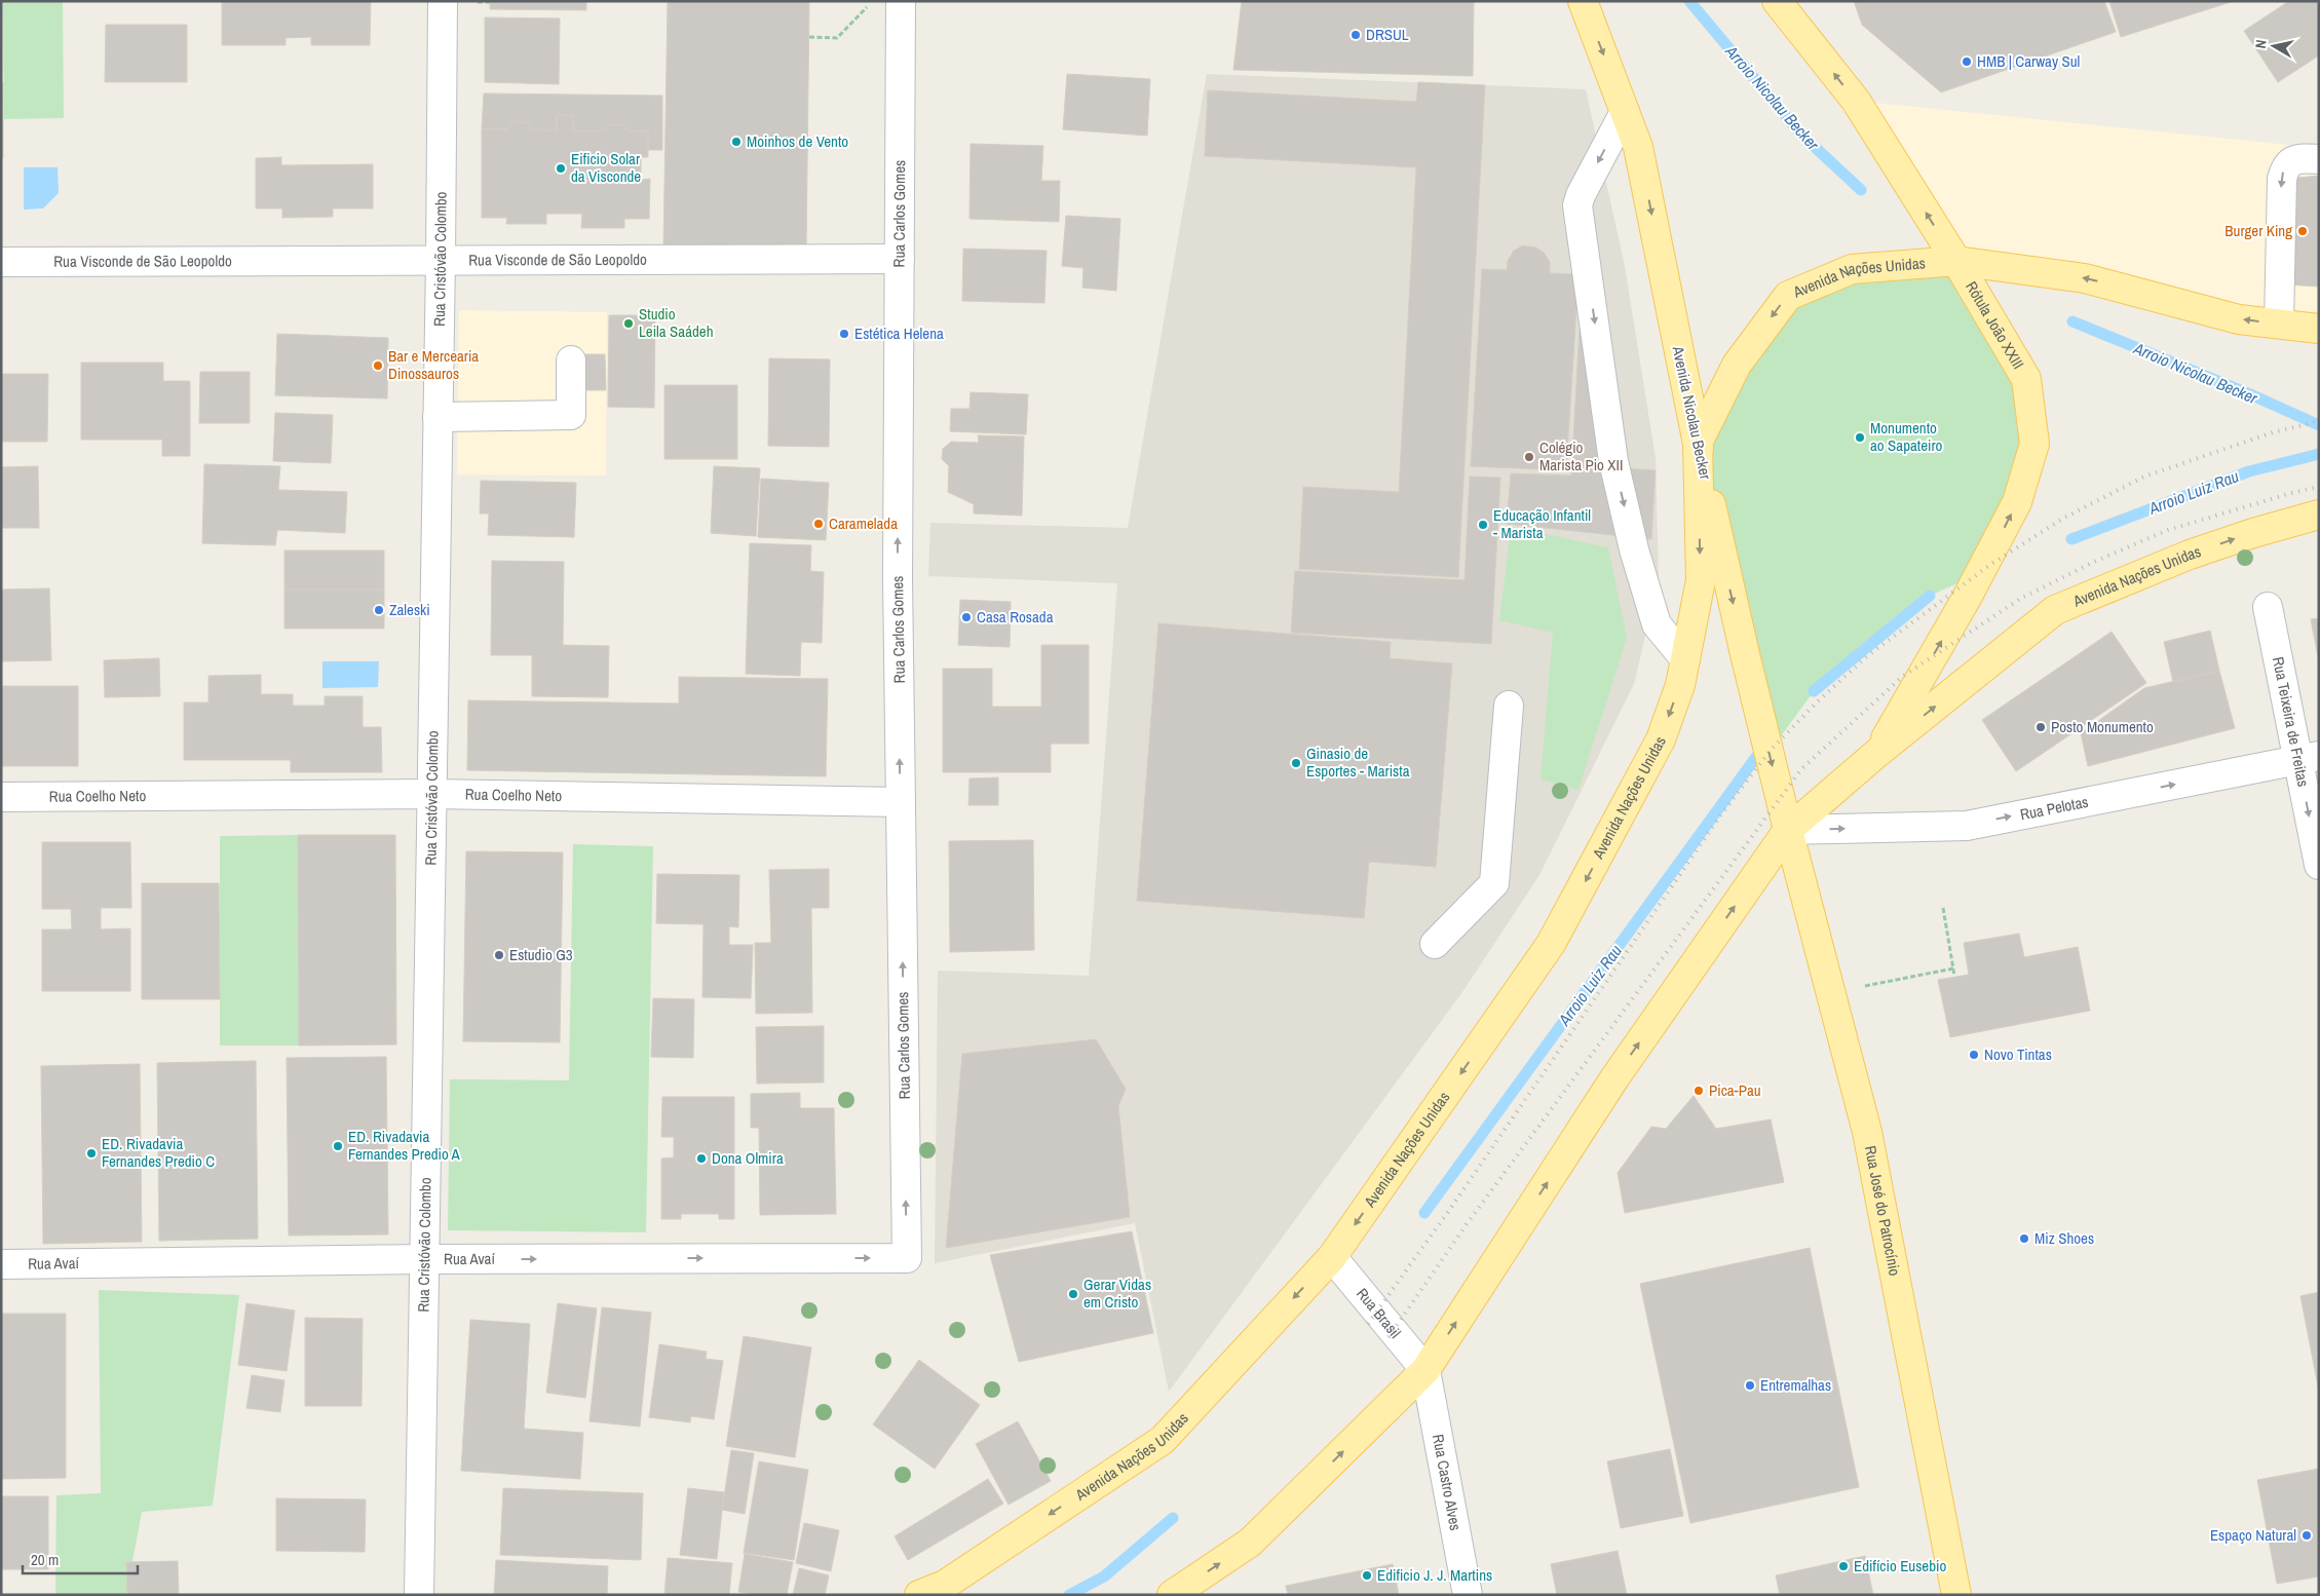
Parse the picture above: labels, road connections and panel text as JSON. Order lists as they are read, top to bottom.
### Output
{
  "streets": {
    "main road": [
      "Avenida Nações Unidas",
      "Rótula João XXIII",
      "Avenida Nicolau Becker",
      "Rua José do Patrocínio"
    ],
    "street": [
      "Rua Carlos Gomes",
      "Rua Cristóvão Colombo",
      "Rua Visconde de São Leopoldo",
      "Rua Teixeira de Freitas",
      "Rua Coelho Neto",
      "Rua Pelotas",
      "Rua Avaí",
      "Rua Brasil",
      "Rua Castro Alves"
    ]
  },
  "crossings": [
    ["Rua Carlos Gomes", "Rua Visconde de São Leopoldo"],
    ["Rua Carlos Gomes", "Rua Coelho Neto"],
    ["Rua Carlos Gomes", "Rua Avaí"],
    ["Rua Cristóvão Colombo", "Rua Visconde de São Leopoldo"],
    ["Rua Cristóvão Colombo", "Rua Coelho Neto"],
    ["Rua Cristóvão Colombo", "Rua Avaí"],
    ["Avenida Nações Unidas", "Rótula João XXIII"],
    ["Avenida Nações Unidas", "Avenida Nicolau Becker"],
    ["Avenida Nações Unidas", "Rua Pelotas"],
    ["Avenida Nações Unidas", "Rua José do Patrocínio"],
    ["Avenida Nações Unidas", "Rua Brasil"],
    ["Avenida Nações Unidas", "Rua Castro Alves"],
    ["Avenida Nicolau Becker", "Rua Pelotas"],
    ["Avenida Nicolau Becker", "Rua José do Patrocínio"],
    ["Rua Teixeira de Freitas", "Rua Pelotas"],
    ["Rua Pelotas", "Rua José do Patrocínio"],
    ["Rua Brasil", "Rua Castro Alves"]
  ],
  "one_way": [
    "Rua Carlos Gomes",
    "Rótula João XXIII",
    "Avenida Nicolau Becker",
    "Rua Teixeira de Freitas",
    "Rua Pelotas",
    "Rua Avaí"
  ],
  "water": ["Arroio Nicolau Becker", "Arroio Luiz Rau"],
  "places": [
    "DRSUL",
    "HMB | Carway Sul",
    "Moinhos de Vento",
    "Eificio Solar da Visconde",
    "Burger King",
    "Studio Leila Saádeh",
    "Estética Helena",
    "Bar e Mercearia Dinossauros",
    "Monumento ao Sapateiro",
    "Colégio Marista Pio XII",
    "Caramelada",
    "Educação Infantil - Marista",
    "Zaleski",
    "Casa Rosada",
    "Posto Monumento",
    "Ginasio de Esportes - Marista",
    "Estudio G3",
    "Novo Tintas",
    "Pica-Pau",
    "ED. Rivadavia Fernandes Predio A",
    "ED. Rivadavia Fernandes Predio C",
    "Dona Olmira",
    "Miz Shoes",
    "Gerar Vidas em Cristo",
    "Entremalhas",
    "Espaço Natural",
    "Edifício Eusebio",
    "Edificio J. J. Martins"
  ],
  "scale_bar": "20 m",
  "north": "left"
}
